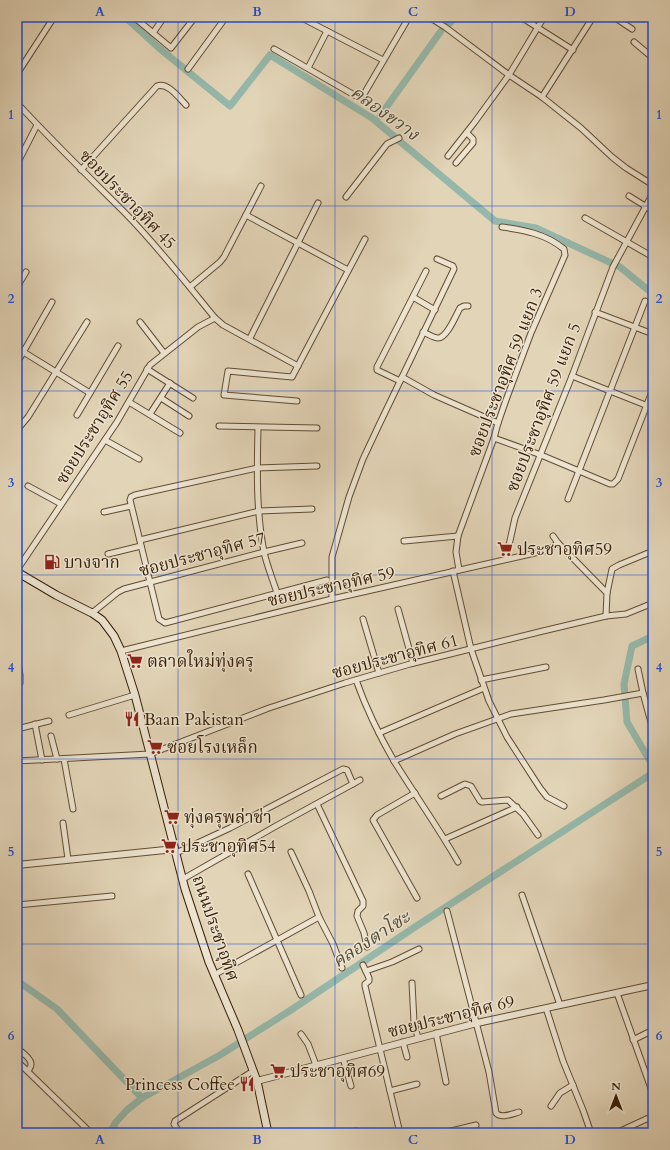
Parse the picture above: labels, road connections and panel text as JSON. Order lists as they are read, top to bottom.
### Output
{
  "streets": {
    "main road": ["ถนนประชาอุทิศ"],
    "street": [
      "ซอยประชาอุทิศ 45",
      "ซอยประชาอุทิศ 59 แยก 3",
      "ซอยประชาอุทิศ 59 แยก 5",
      "ซอยประชาอุทิศ 55",
      "ซอยประชาอุทิศ 57",
      "ซอยประชาอุทิศ 59",
      "ซอยประชาอุทิศ 61",
      "ซอยประชาอุทิศ 69"
    ]
  },
  "crossings": [
    ["ซอยประชาอุทิศ 45", "ซอยประชาอุทิศ 55"],
    ["ซอยประชาอุทิศ 59 แยก 3", "ซอยประชาอุทิศ 59"],
    ["ซอยประชาอุทิศ 59 แยก 3", "ซอยประชาอุทิศ 61"],
    ["ซอยประชาอุทิศ 59 แยก 5", "ซอยประชาอุทิศ 59"],
    ["ซอยประชาอุทิศ 55", "ถนนประชาอุทิศ"],
    ["ซอยประชาอุทิศ 57", "ถนนประชาอุทิศ"],
    ["ซอยประชาอุทิศ 59", "ถนนประชาอุทิศ"],
    ["ซอยประชาอุทิศ 61", "ถนนประชาอุทิศ"],
    ["ถนนประชาอุทิศ", "ซอยประชาอุทิศ 69"]
  ],
  "water": ["คลองขวาง", "คลองตาโซะ"],
  "places": {
    "supermarket": [
      "ประชาอุทิศ59",
      "ตลาดใหม่ทุ่งครุ",
      "ซอยโรงเหล็ก",
      "ทุ่งครุพล่าช่า",
      "ประชาอุทิศ54",
      "ประชาอุทิศ69"
    ],
    "fuel station": ["บางจาก"],
    "restaurant": ["Baan Pakistan", "Princess Coffee"]
  },
  "north": "top",
  "grid": {
    "columns": [
      "A",
      "B",
      "C",
      "D"
    ],
    "rows": [
      "1",
      "2",
      "3",
      "4",
      "5",
      "6"
    ]
  }
}
